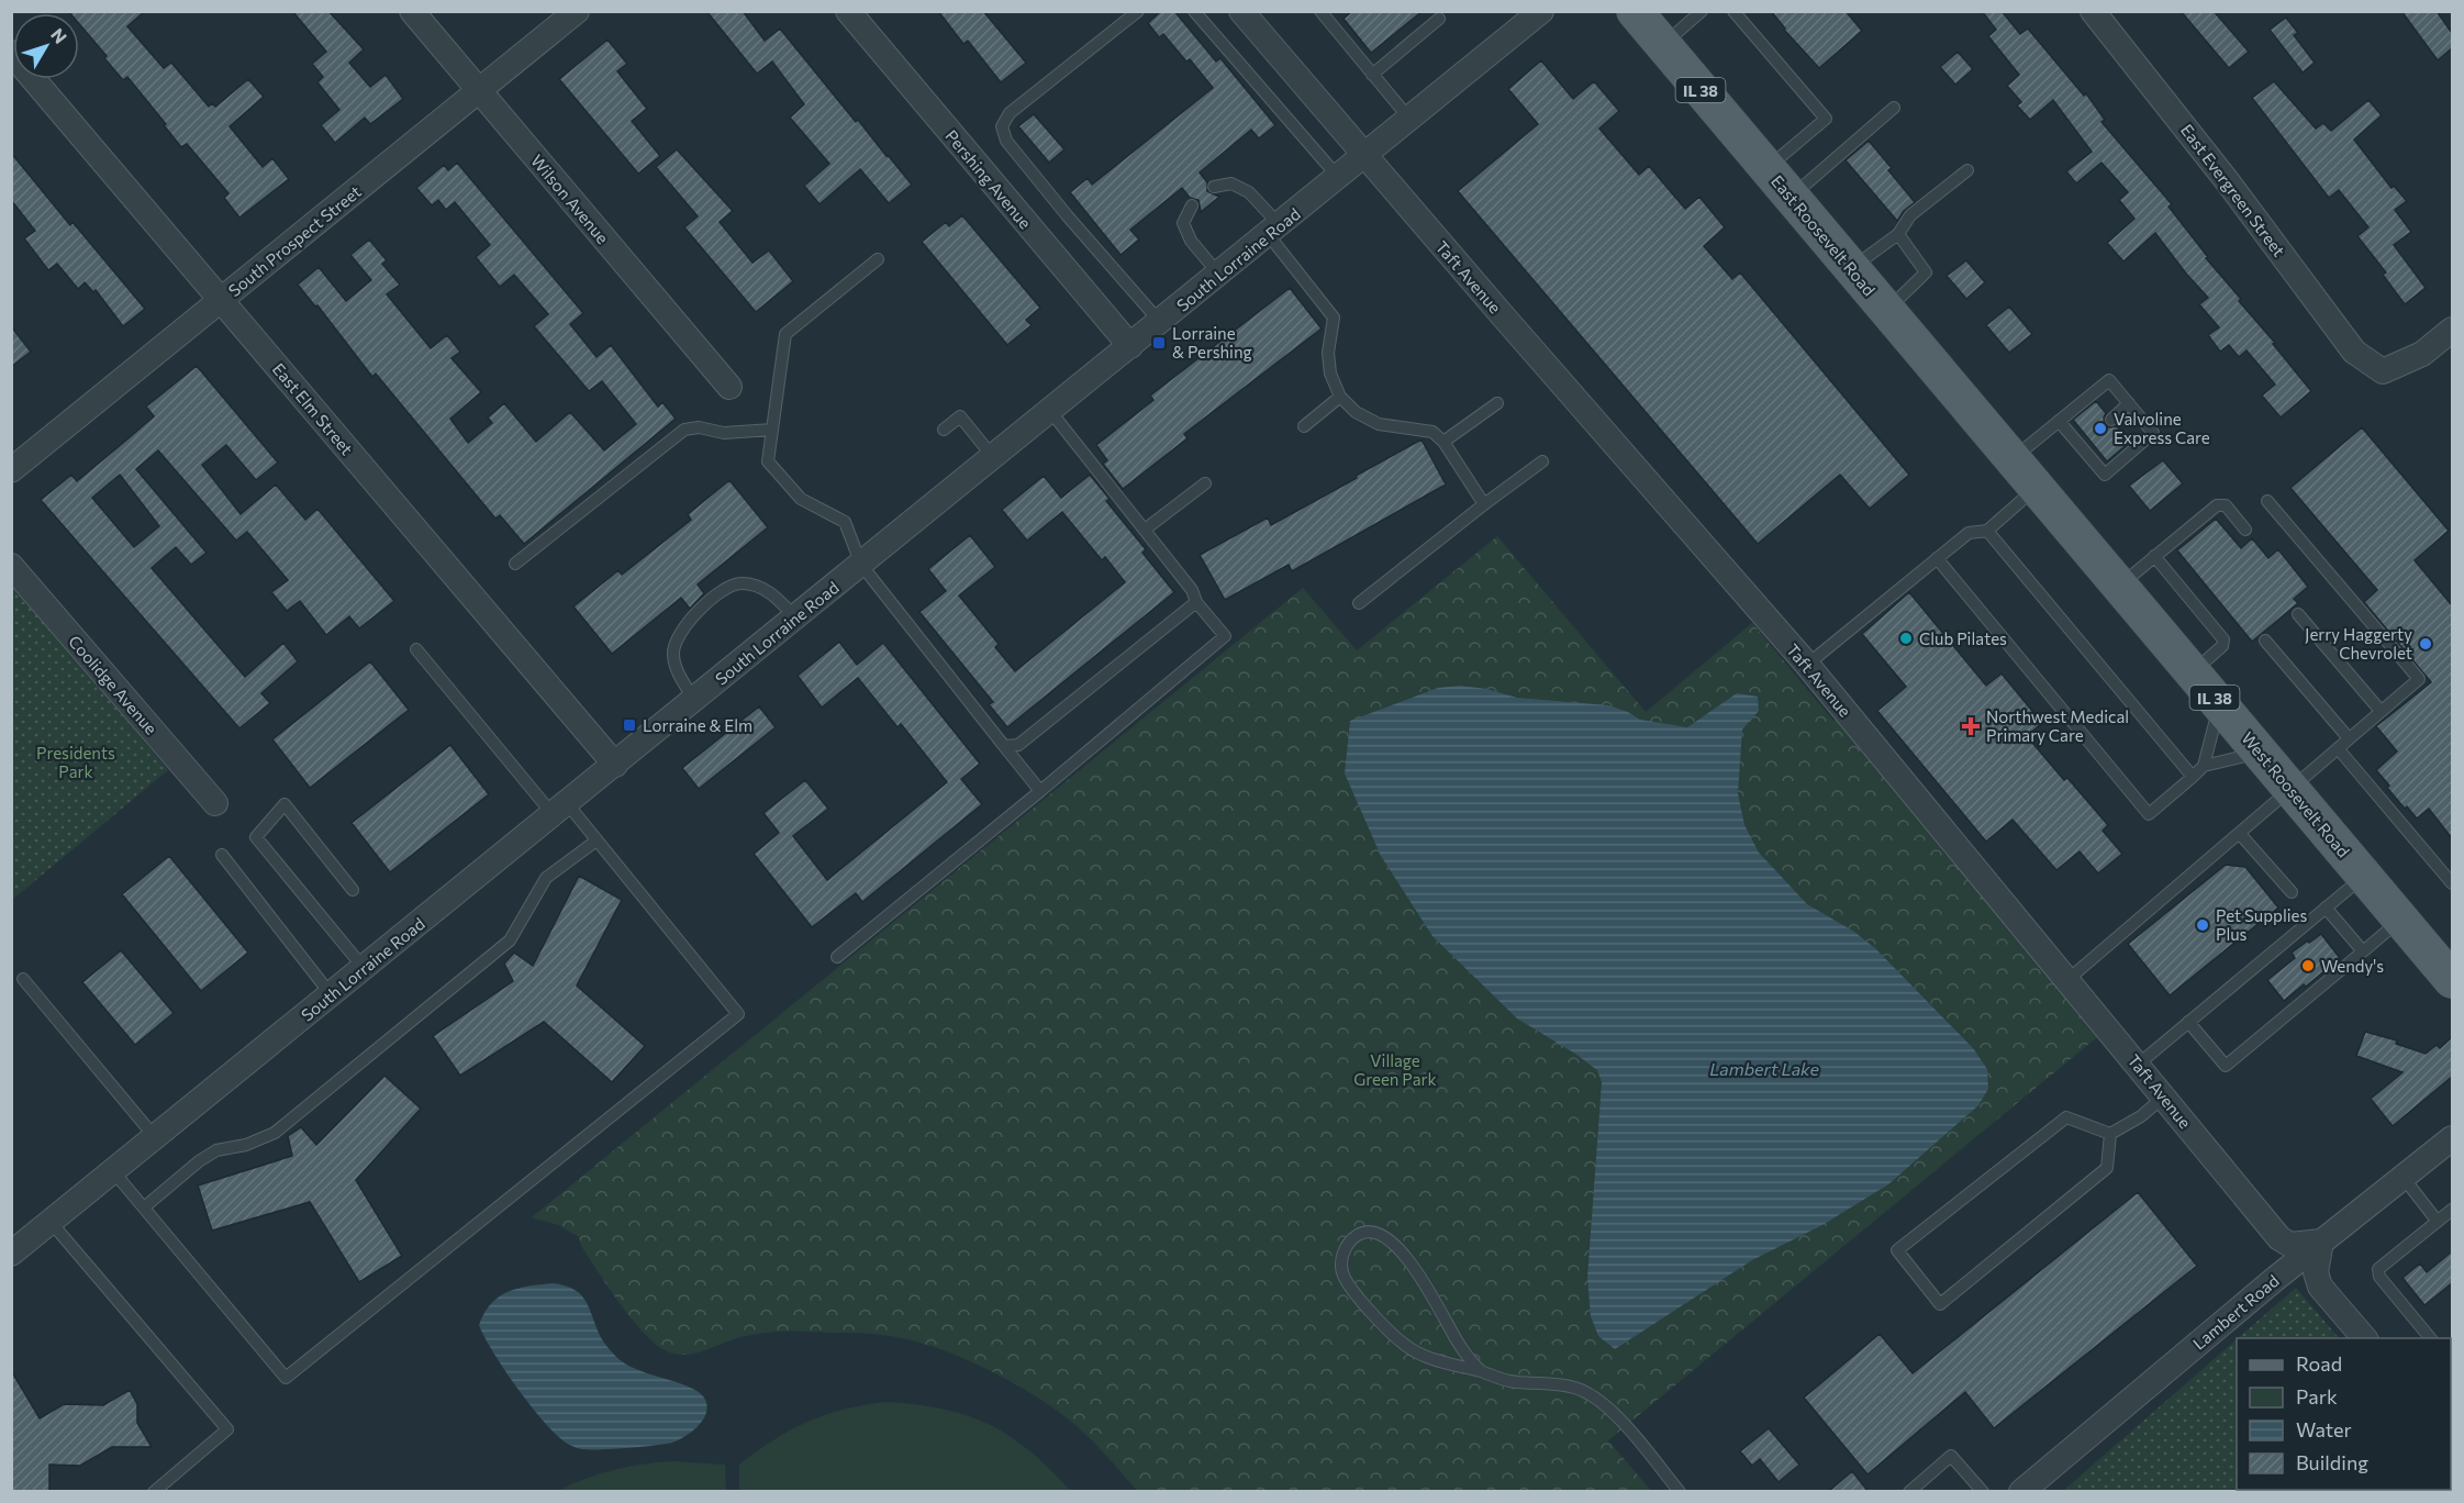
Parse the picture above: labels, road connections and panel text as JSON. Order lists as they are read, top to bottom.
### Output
{
  "streets": {
    "main road": ["IL 38", "East Roosevelt Road", "West Roosevelt Road"],
    "street": [
      "Pershing Avenue",
      "East Evergreen Street",
      "Wilson Avenue",
      "South Prospect Street",
      "South Lorraine Road",
      "Taft Avenue",
      "East Elm Street",
      "Coolidge Avenue",
      "Lambert Road"
    ]
  },
  "crossings": [
    ["Pershing Avenue", "South Lorraine Road"],
    ["Wilson Avenue", "South Prospect Street"],
    ["East Roosevelt Road", "West Roosevelt Road"],
    ["South Prospect Street", "East Elm Street"],
    ["South Lorraine Road", "Taft Avenue"],
    ["South Lorraine Road", "East Elm Street"]
  ],
  "water": ["Lambert Lake"],
  "parks": ["Presidents Park", "Village Green Park"],
  "places": {
    "transit": ["Lorraine & Pershing", "Lorraine & Elm"],
    "other": [
      "Valvoline Express Care",
      "Club Pilates",
      "Jerry Haggerty Chevrolet",
      "Pet Supplies Plus",
      "Wendy's"
    ],
    "health": ["Northwest Medical Primary Care"]
  },
  "legend": [
    "Road",
    "Park",
    "Water",
    "Building"
  ],
  "north": "top right"
}
